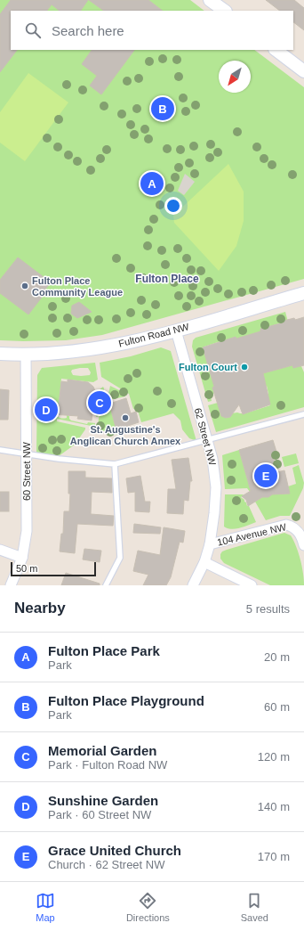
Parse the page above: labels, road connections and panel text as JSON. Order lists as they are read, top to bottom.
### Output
{
  "streets": {
    "street": [
      "Fulton Road NW",
      "62 Street NW",
      "60 Street NW",
      "104 Avenue NW"
    ]
  },
  "crossings": [
    ["Fulton Road NW", "62 Street NW"],
    ["Fulton Road NW", "60 Street NW"],
    ["62 Street NW", "104 Avenue NW"]
  ],
  "districts": ["Fulton Place"],
  "places": ["Fulton Place Community League", "Fulton Court", "St. Augustine's Anglican Church Annex"],
  "scale_bar": "50 m",
  "north": "bottom left",
  "page": {
    "search": "Search here",
    "pins": [
      "B",
      "A",
      "C",
      "D",
      "E"
    ],
    "scale": "50 m",
    "heading": ["Nearby", "5 results"],
    "list": [
      {
        "mark": "A",
        "name": "Fulton Place Park",
        "note": "Park",
        "value": "20 m"
      },
      {
        "mark": "B",
        "name": "Fulton Place Playground",
        "note": "Park",
        "value": "60 m"
      },
      {
        "mark": "C",
        "name": "Memorial Garden",
        "note": "Park · Fulton Road NW",
        "value": "120 m"
      },
      {
        "mark": "D",
        "name": "Sunshine Garden",
        "note": "Park · 60 Street NW",
        "value": "140 m"
      },
      {
        "mark": "E",
        "name": "Grace United Church",
        "note": "Church · 62 Street NW",
        "value": "170 m"
      }
    ],
    "nav": ["Map", "Directions", "Saved"]
  }
}
